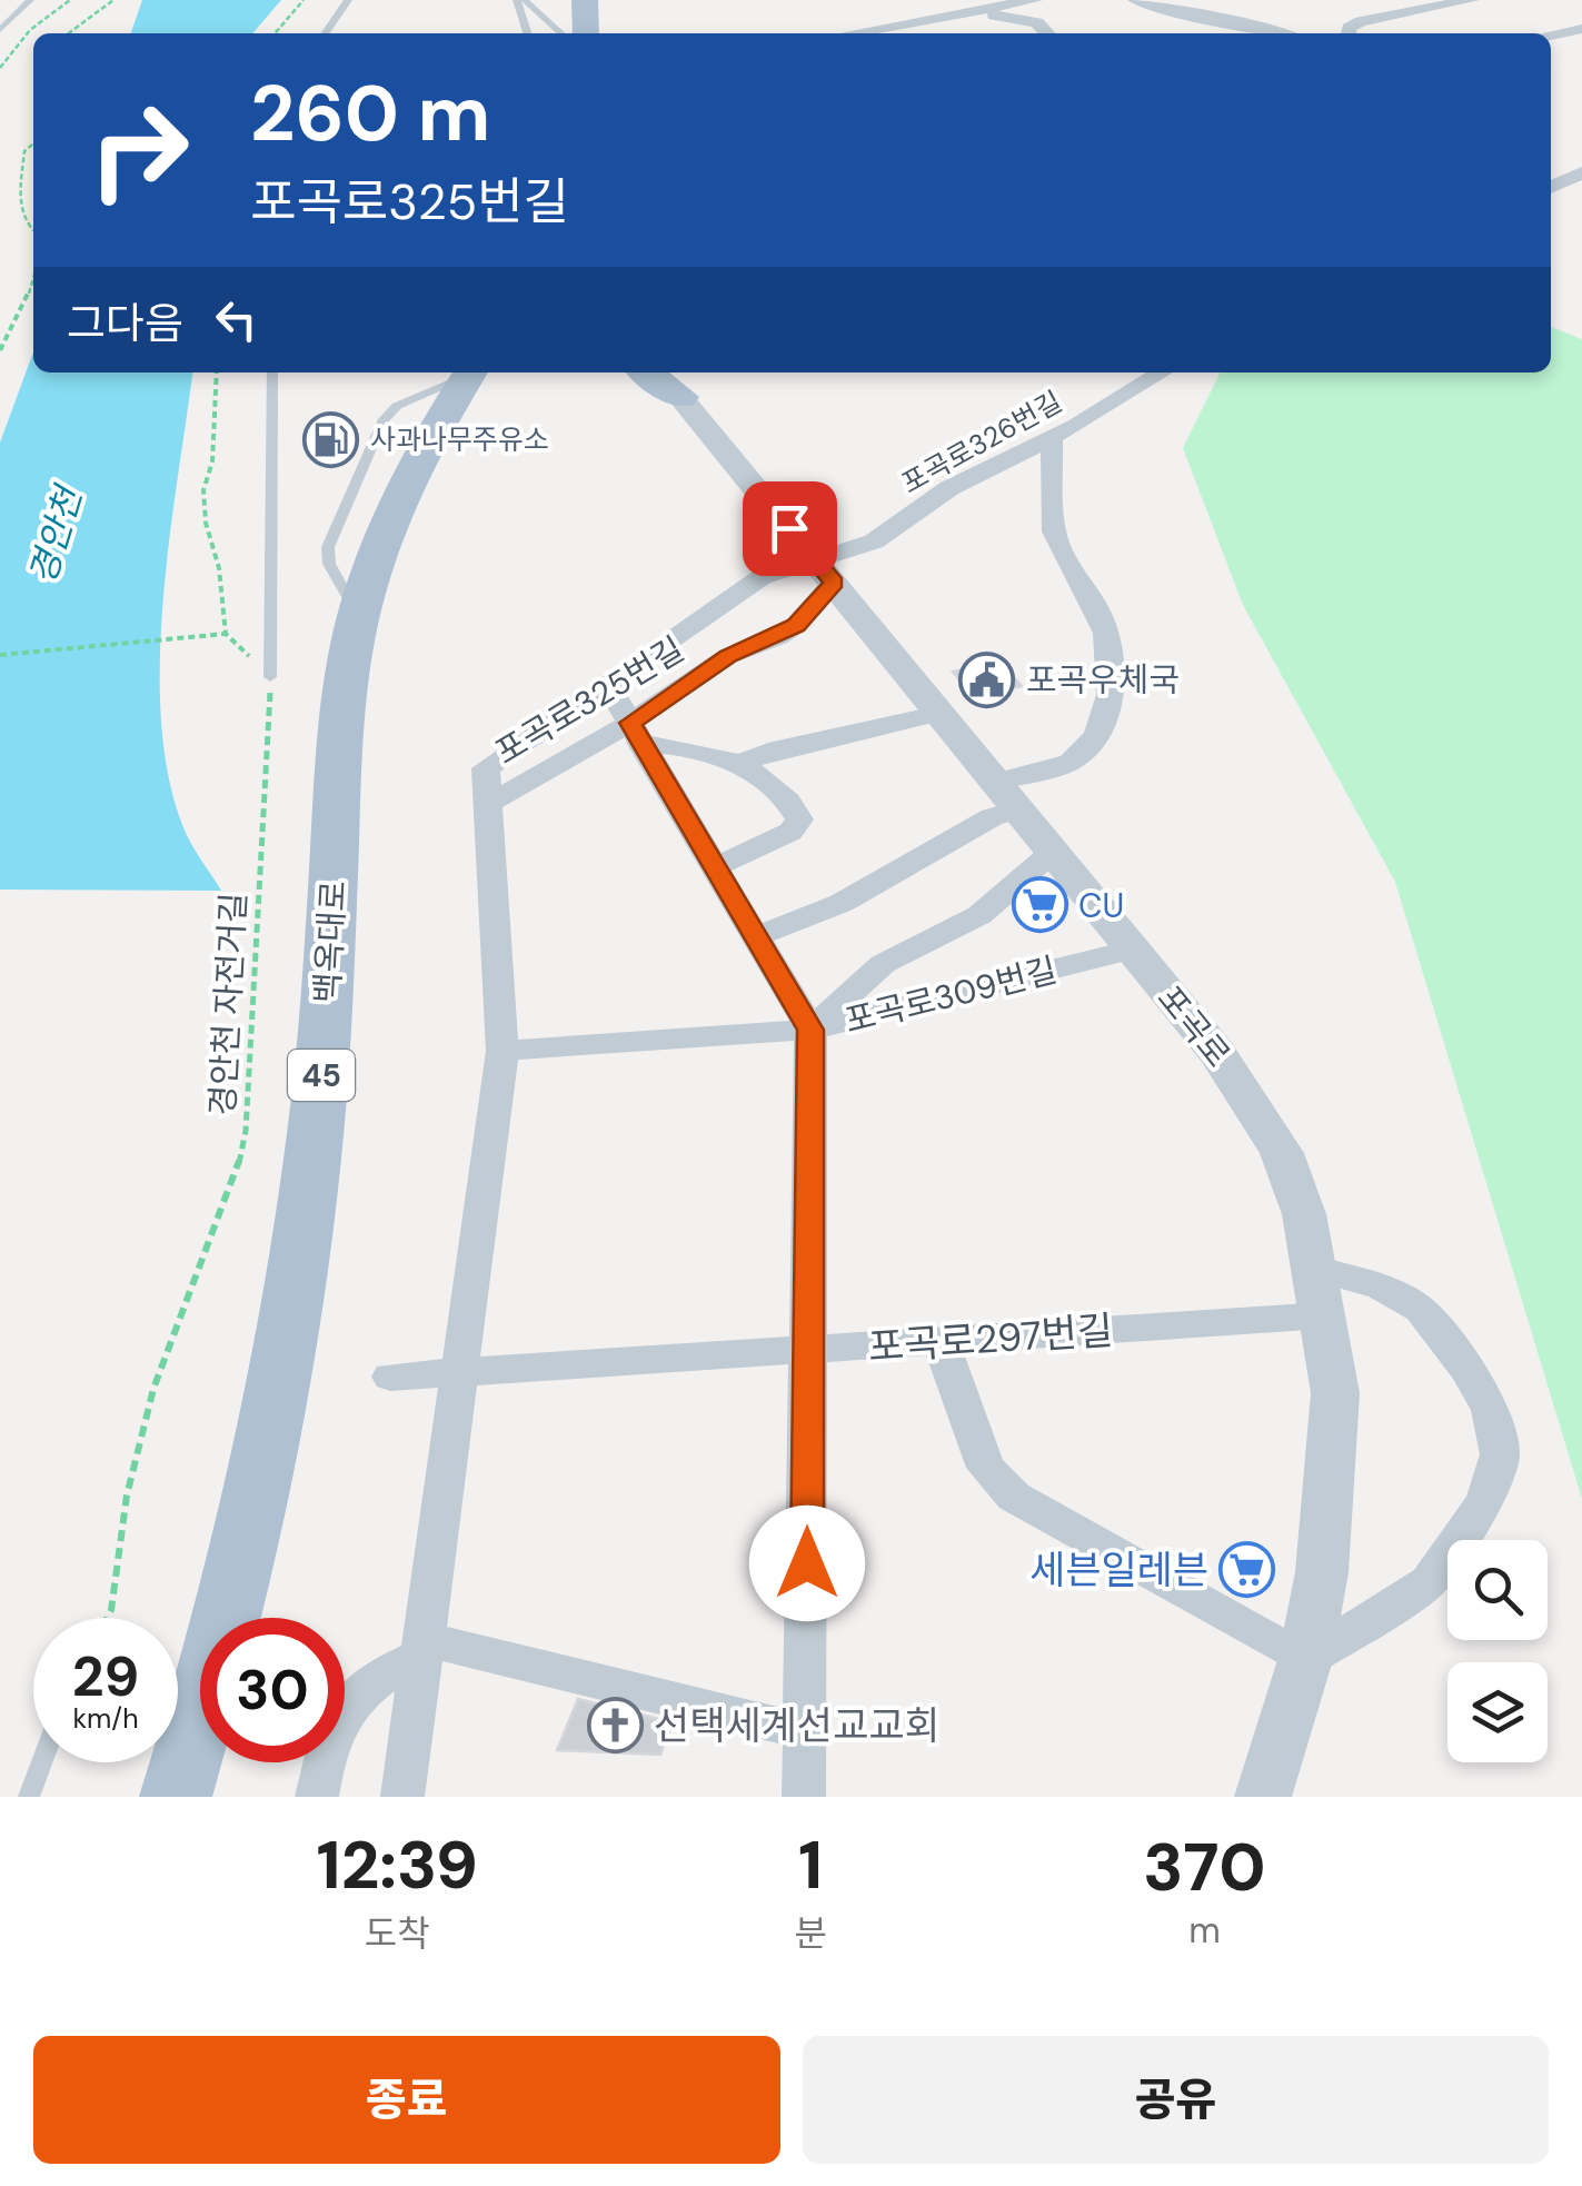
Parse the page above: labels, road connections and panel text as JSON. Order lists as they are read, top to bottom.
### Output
{
  "streets": {
    "main road": ["백옥대로", "45"],
    "street": [
      "포곡로326번길",
      "포곡로325번길",
      "포곡로309번길",
      "포곡로",
      "포곡로297번길"
    ],
    "path": ["경안천 자전거길"]
  },
  "crossings": [
    ["포곡로326번길", "포곡로325번길"],
    ["포곡로326번길", "포곡로"],
    ["포곡로325번길", "포곡로"],
    ["포곡로309번길", "포곡로"],
    ["포곡로", "포곡로297번길"]
  ],
  "water": ["경안천"],
  "places": {
    "fuel station": ["사과나무주유소"],
    "public building": ["포곡우체국"],
    "supermarket": ["CU", "세븐일레븐"],
    "church": ["선택세계선교교회"]
  },
  "page": {
    "turn": ["260 m", "포곡로325번길"],
    "then": "그다음",
    "speed": "29 km/h",
    "limit": "30",
    "eta": [
      "12:39",
      "도착",
      "1",
      "분",
      "370",
      "m"
    ],
    "buttons": ["종료", "공유"]
  }
}
